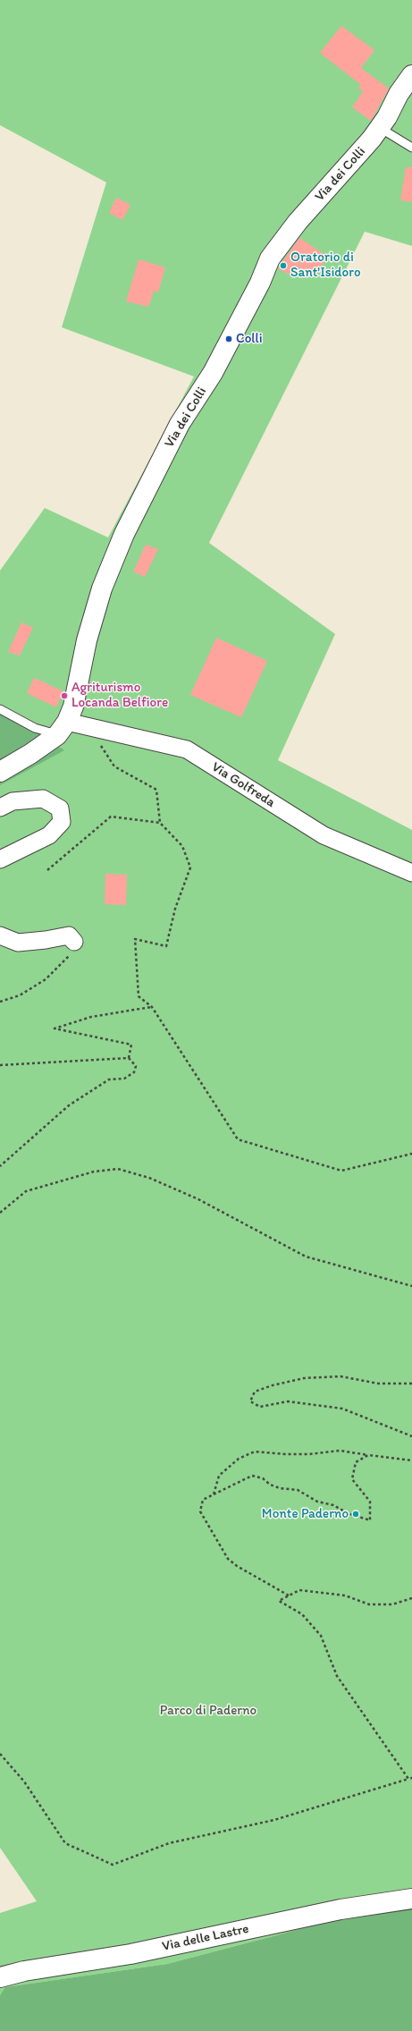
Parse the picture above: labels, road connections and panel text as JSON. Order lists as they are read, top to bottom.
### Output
{
  "streets": {
    "main road": ["Via dei Colli", "Via delle Lastre"],
    "street": ["Via Golfreda"]
  },
  "crossings": [
    ["Via dei Colli", "Via Golfreda"]
  ],
  "parks": ["Parco di Paderno"],
  "places": [
    "Oratorio di Sant'Isidoro",
    "Colli",
    "Agriturismo Locanda Belfiore",
    "Monte Paderno"
  ]
}
